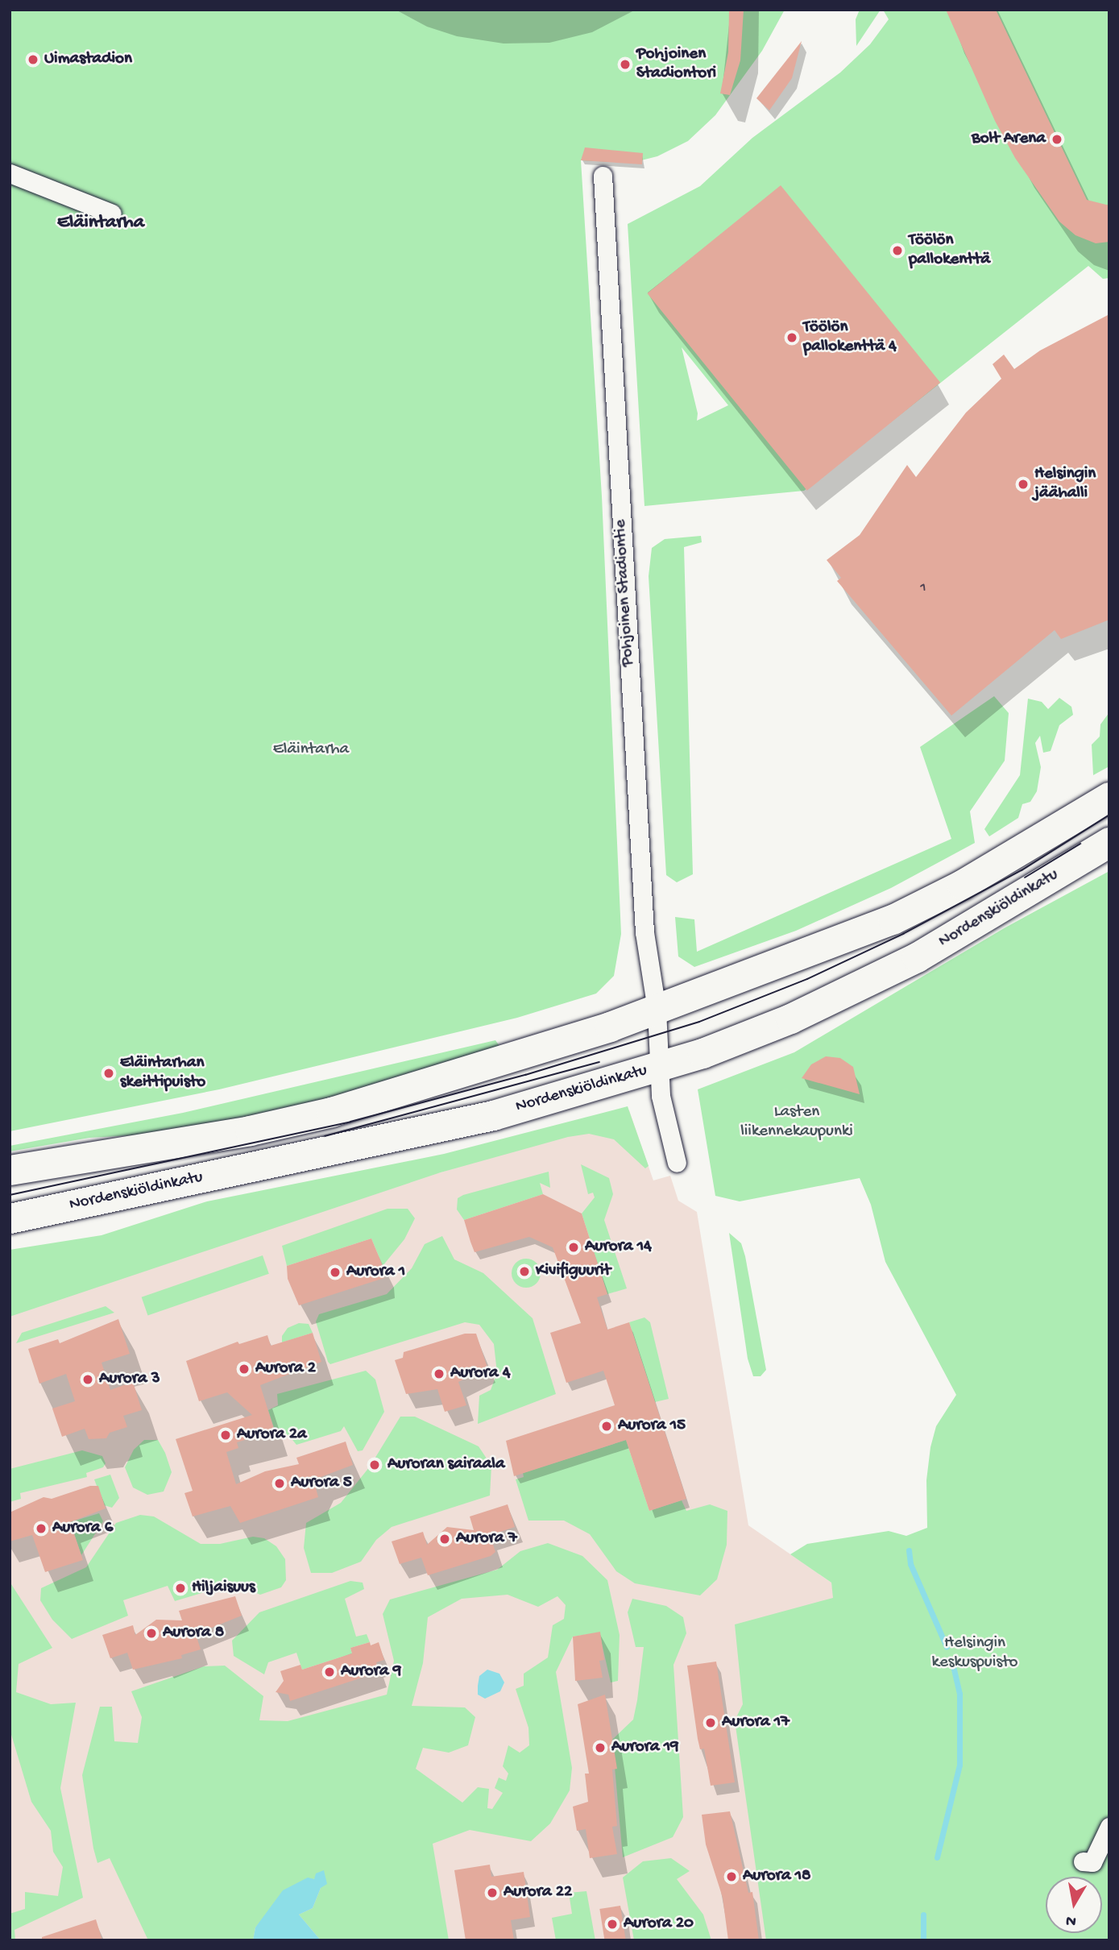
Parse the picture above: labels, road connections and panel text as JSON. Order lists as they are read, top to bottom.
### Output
{
  "streets": {
    "main road": ["Nordenskiöldinkatu"],
    "street": ["Pohjoinen Stadiontie"]
  },
  "crossings": [
    ["Pohjoinen Stadiontie", "Nordenskiöldinkatu"]
  ],
  "districts": ["Eläintarha"],
  "parks": ["Eläintarha", "Lasten liikennekaupunki", "Helsingin keskuspuisto"],
  "places": [
    "Uimastadion",
    "Pohjoinen Stadiontori",
    "Bolt Arena",
    "Töölön pallokenttä",
    "Töölön pallokenttä 4",
    "Helsingin jäähalli",
    "Eläintarhan skeittipuisto",
    "Aurora 14",
    "Kivifiguurit",
    "Aurora 1",
    "Aurora 2",
    "Aurora 4",
    "Aurora 3",
    "Aurora 15",
    "Aurora 2a",
    "Auroran sairaala",
    "Aurora 5",
    "Aurora 6",
    "Aurora 7",
    "Hiljaisuus",
    "Aurora 8",
    "Aurora 9",
    "Aurora 17",
    "Aurora 19",
    "Aurora 18",
    "Aurora 22",
    "Aurora 20"
  ],
  "house_numbers": ["1"],
  "north": "bottom"
}
